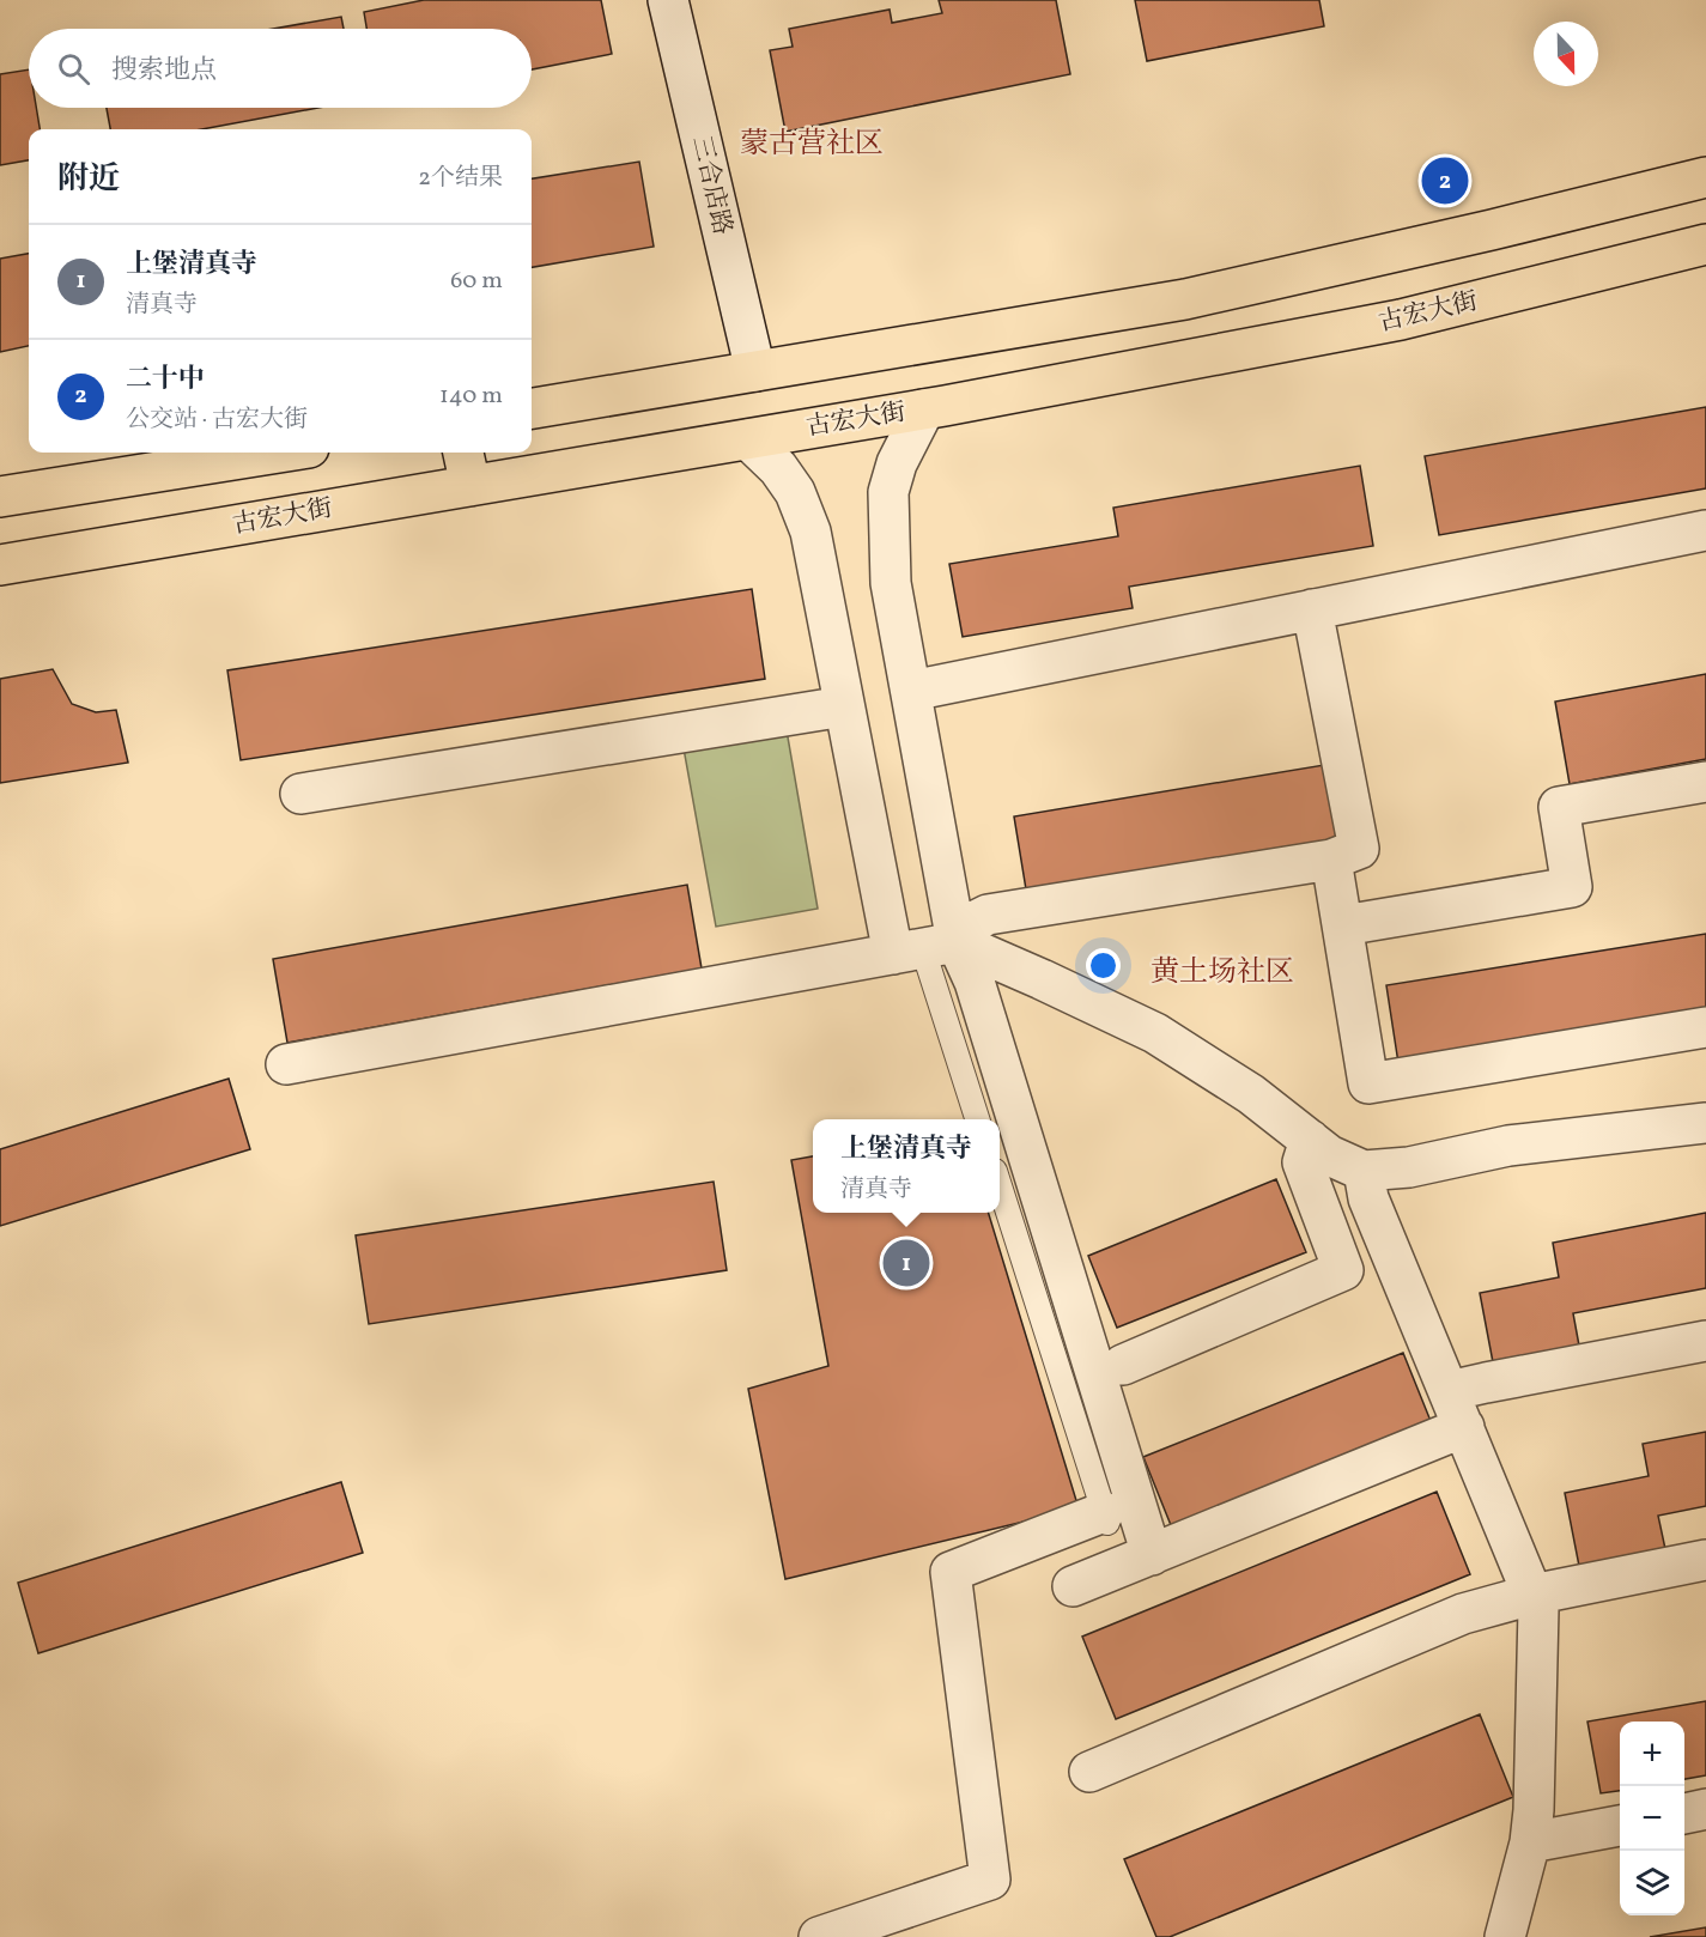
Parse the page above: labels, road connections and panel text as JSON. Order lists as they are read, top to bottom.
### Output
{
  "streets": {
    "main road": ["古宏大街"],
    "street": ["三合店路"]
  },
  "districts": ["蒙古营社区", "黄土场社区"],
  "north": "bottom",
  "page": {
    "search": "搜索地点",
    "heading": ["附近", "2个结果"],
    "pins": ["2", "1"],
    "list": [
      {
        "mark": "1",
        "name": "上堡清真寺",
        "note": "清真寺",
        "value": "60 m"
      },
      {
        "mark": "2",
        "name": "二十中",
        "note": "公交站 · 古宏大街",
        "value": "140 m"
      }
    ],
    "popup": ["上堡清真寺", "清真寺"],
    "map_buttons": ["+", "−"]
  }
}
